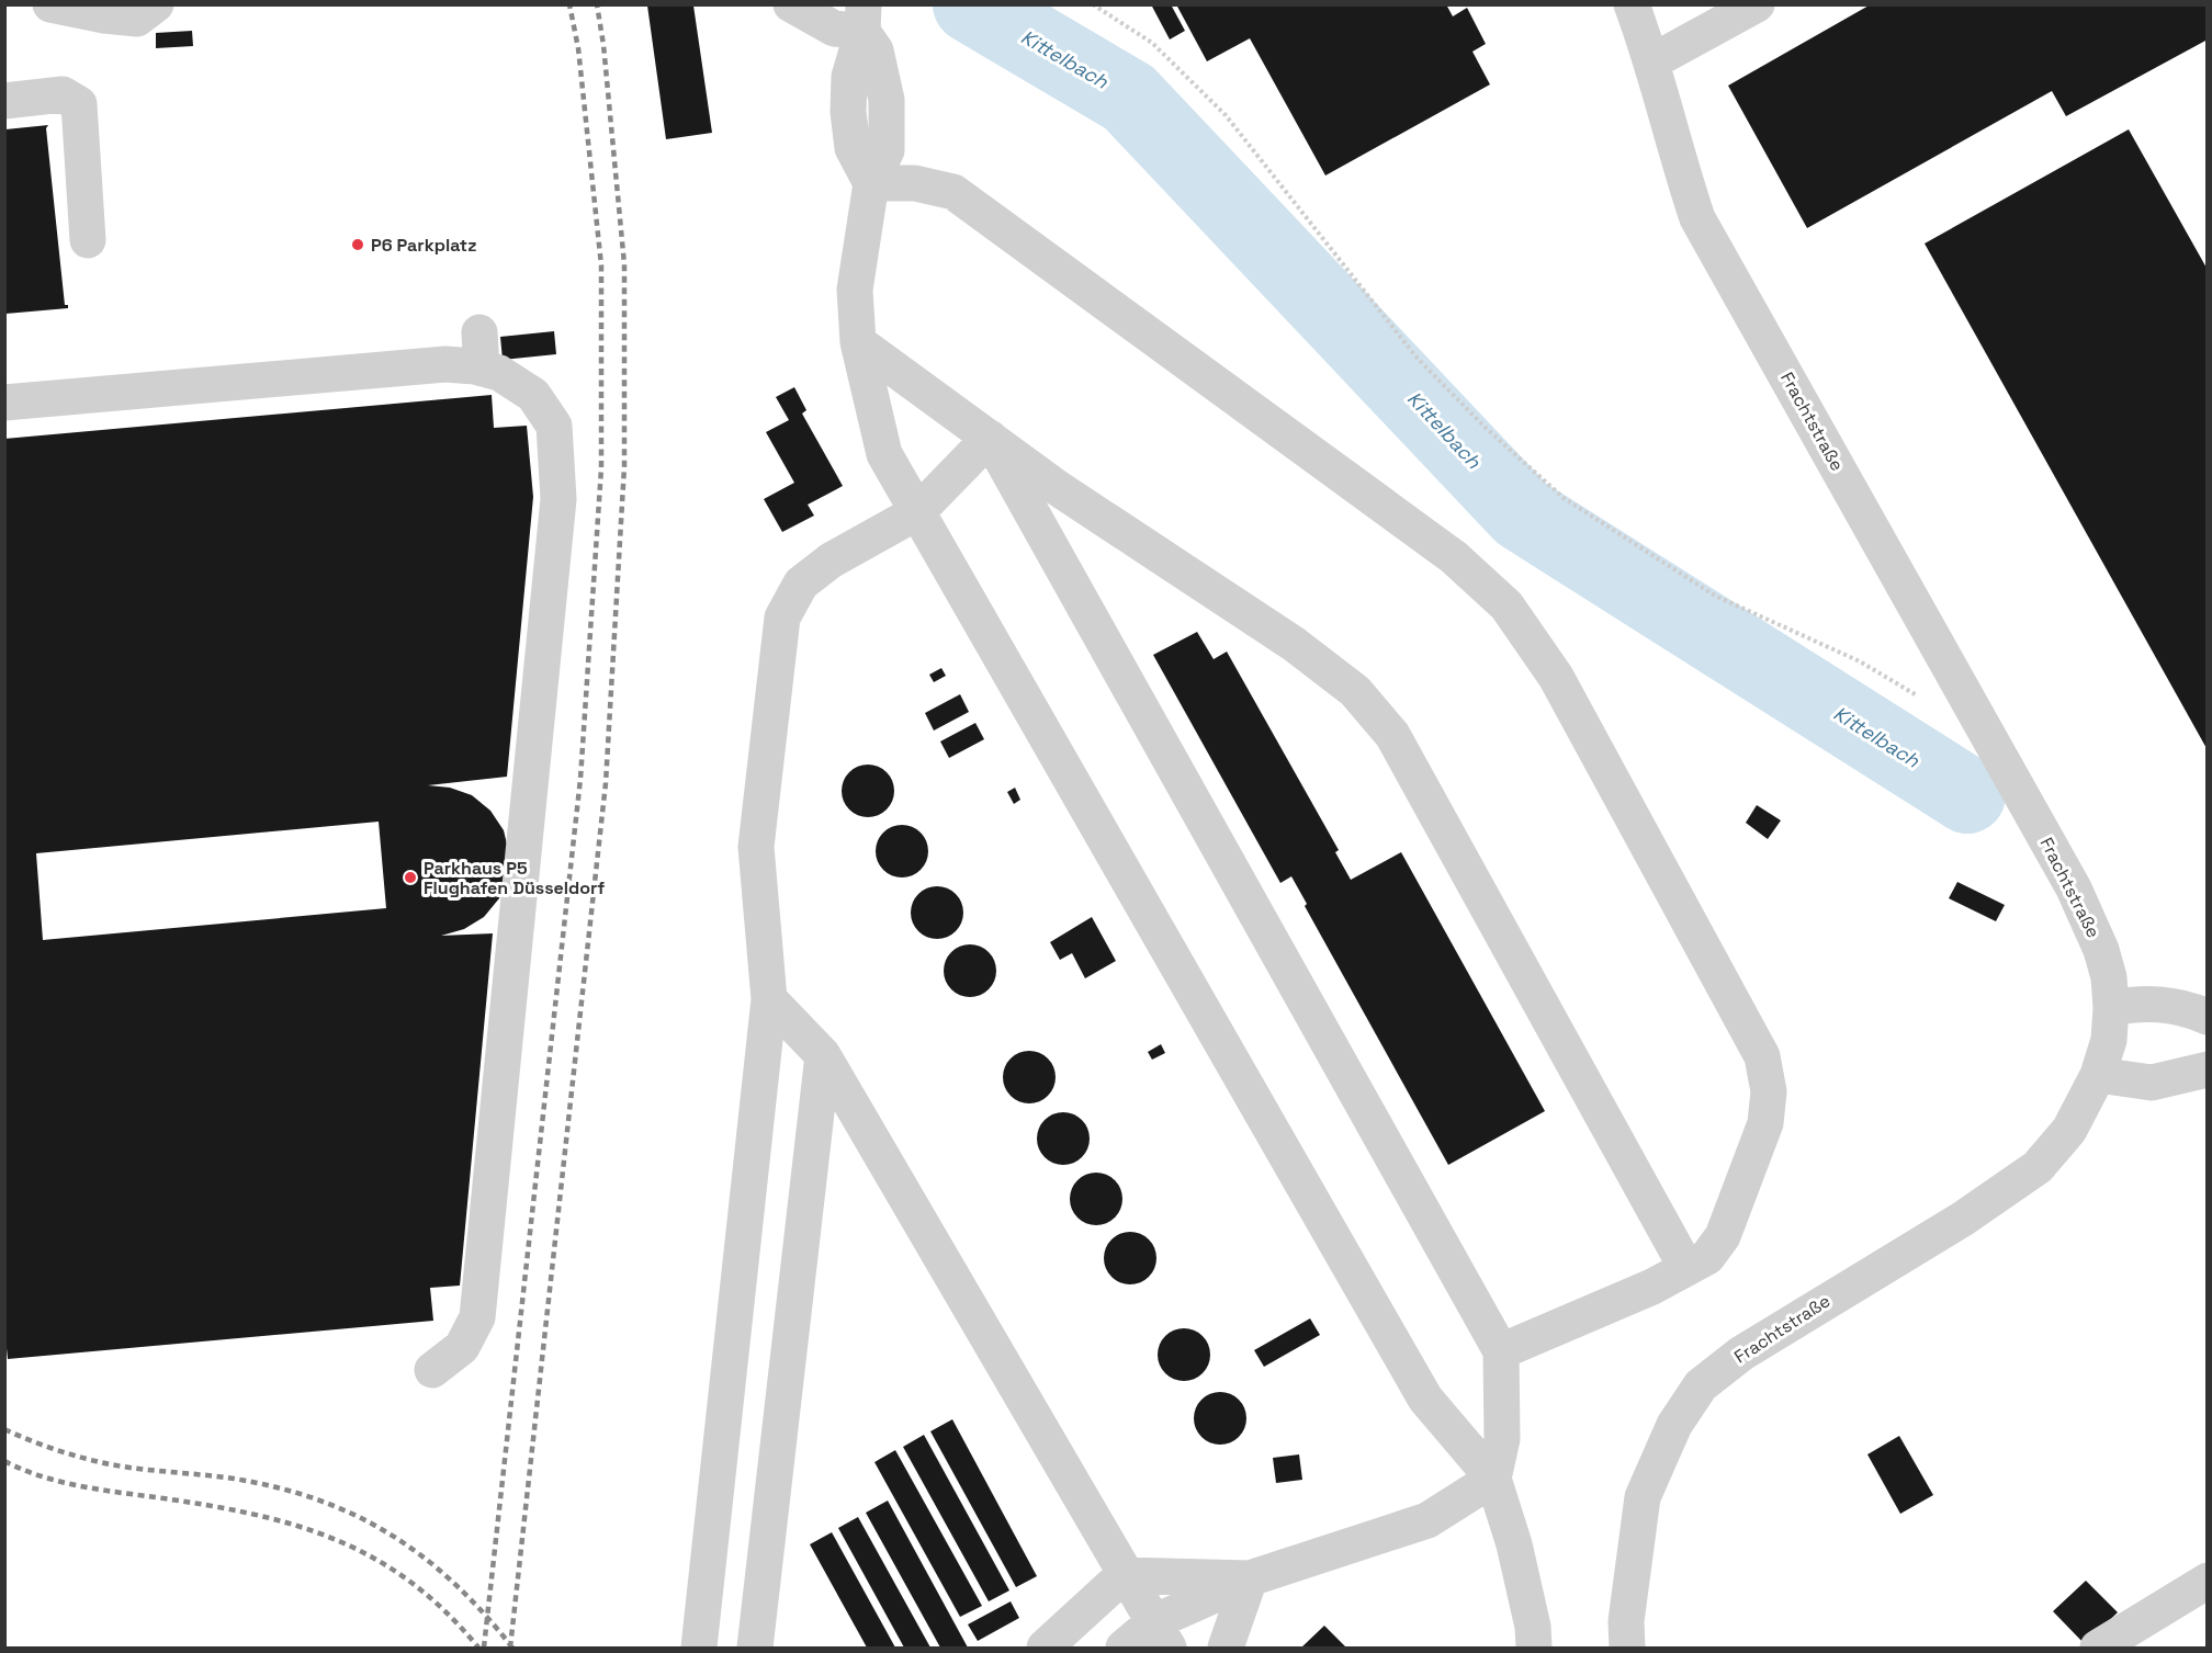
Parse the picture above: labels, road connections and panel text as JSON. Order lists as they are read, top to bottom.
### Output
{
  "streets": {
    "street": ["Frachtstraße"]
  },
  "water": ["Kittelbach"],
  "places": ["P6 Parkplatz", "Parkhaus P5 Flughafen Düsseldorf"]
}
